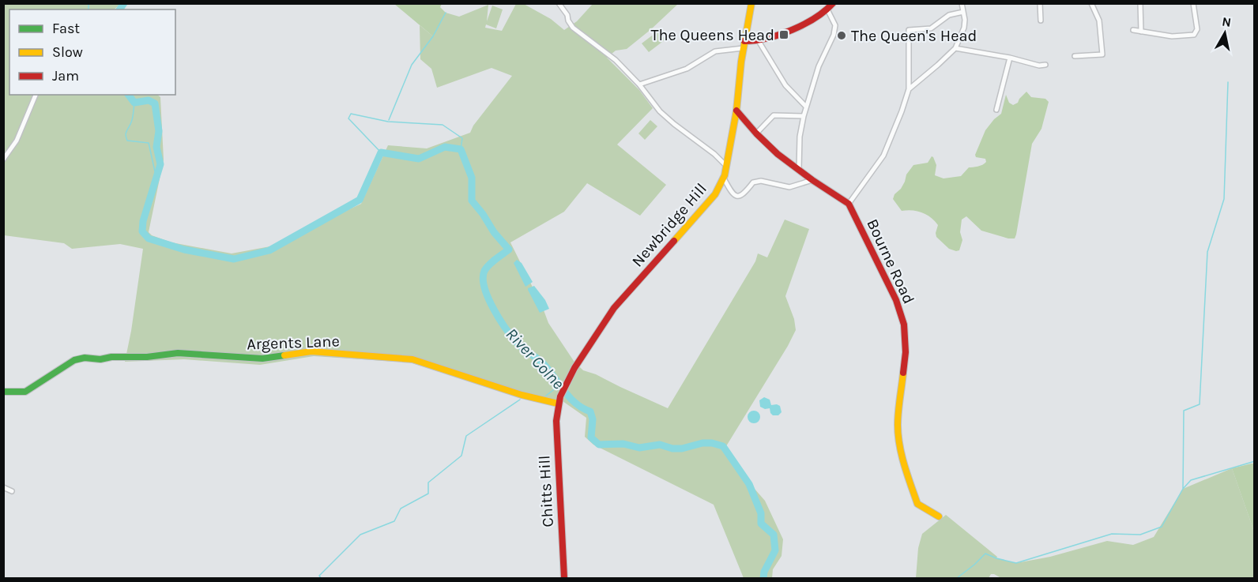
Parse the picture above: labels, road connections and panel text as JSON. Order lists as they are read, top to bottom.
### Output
{
  "streets": {
    "street": [
      "Newbridge Hill",
      "Bourne Road",
      "Argents Lane",
      "Chitts Hill"
    ]
  },
  "crossings": [
    ["Newbridge Hill", "Argents Lane"],
    ["Newbridge Hill", "Chitts Hill"],
    ["Argents Lane", "Chitts Hill"]
  ],
  "water": ["River Colne"],
  "places": {
    "transit": ["The Queens Head"],
    "other": ["The Queen's Head"]
  },
  "legend": ["Fast", "Slow", "Jam"],
  "north": "top"
}
